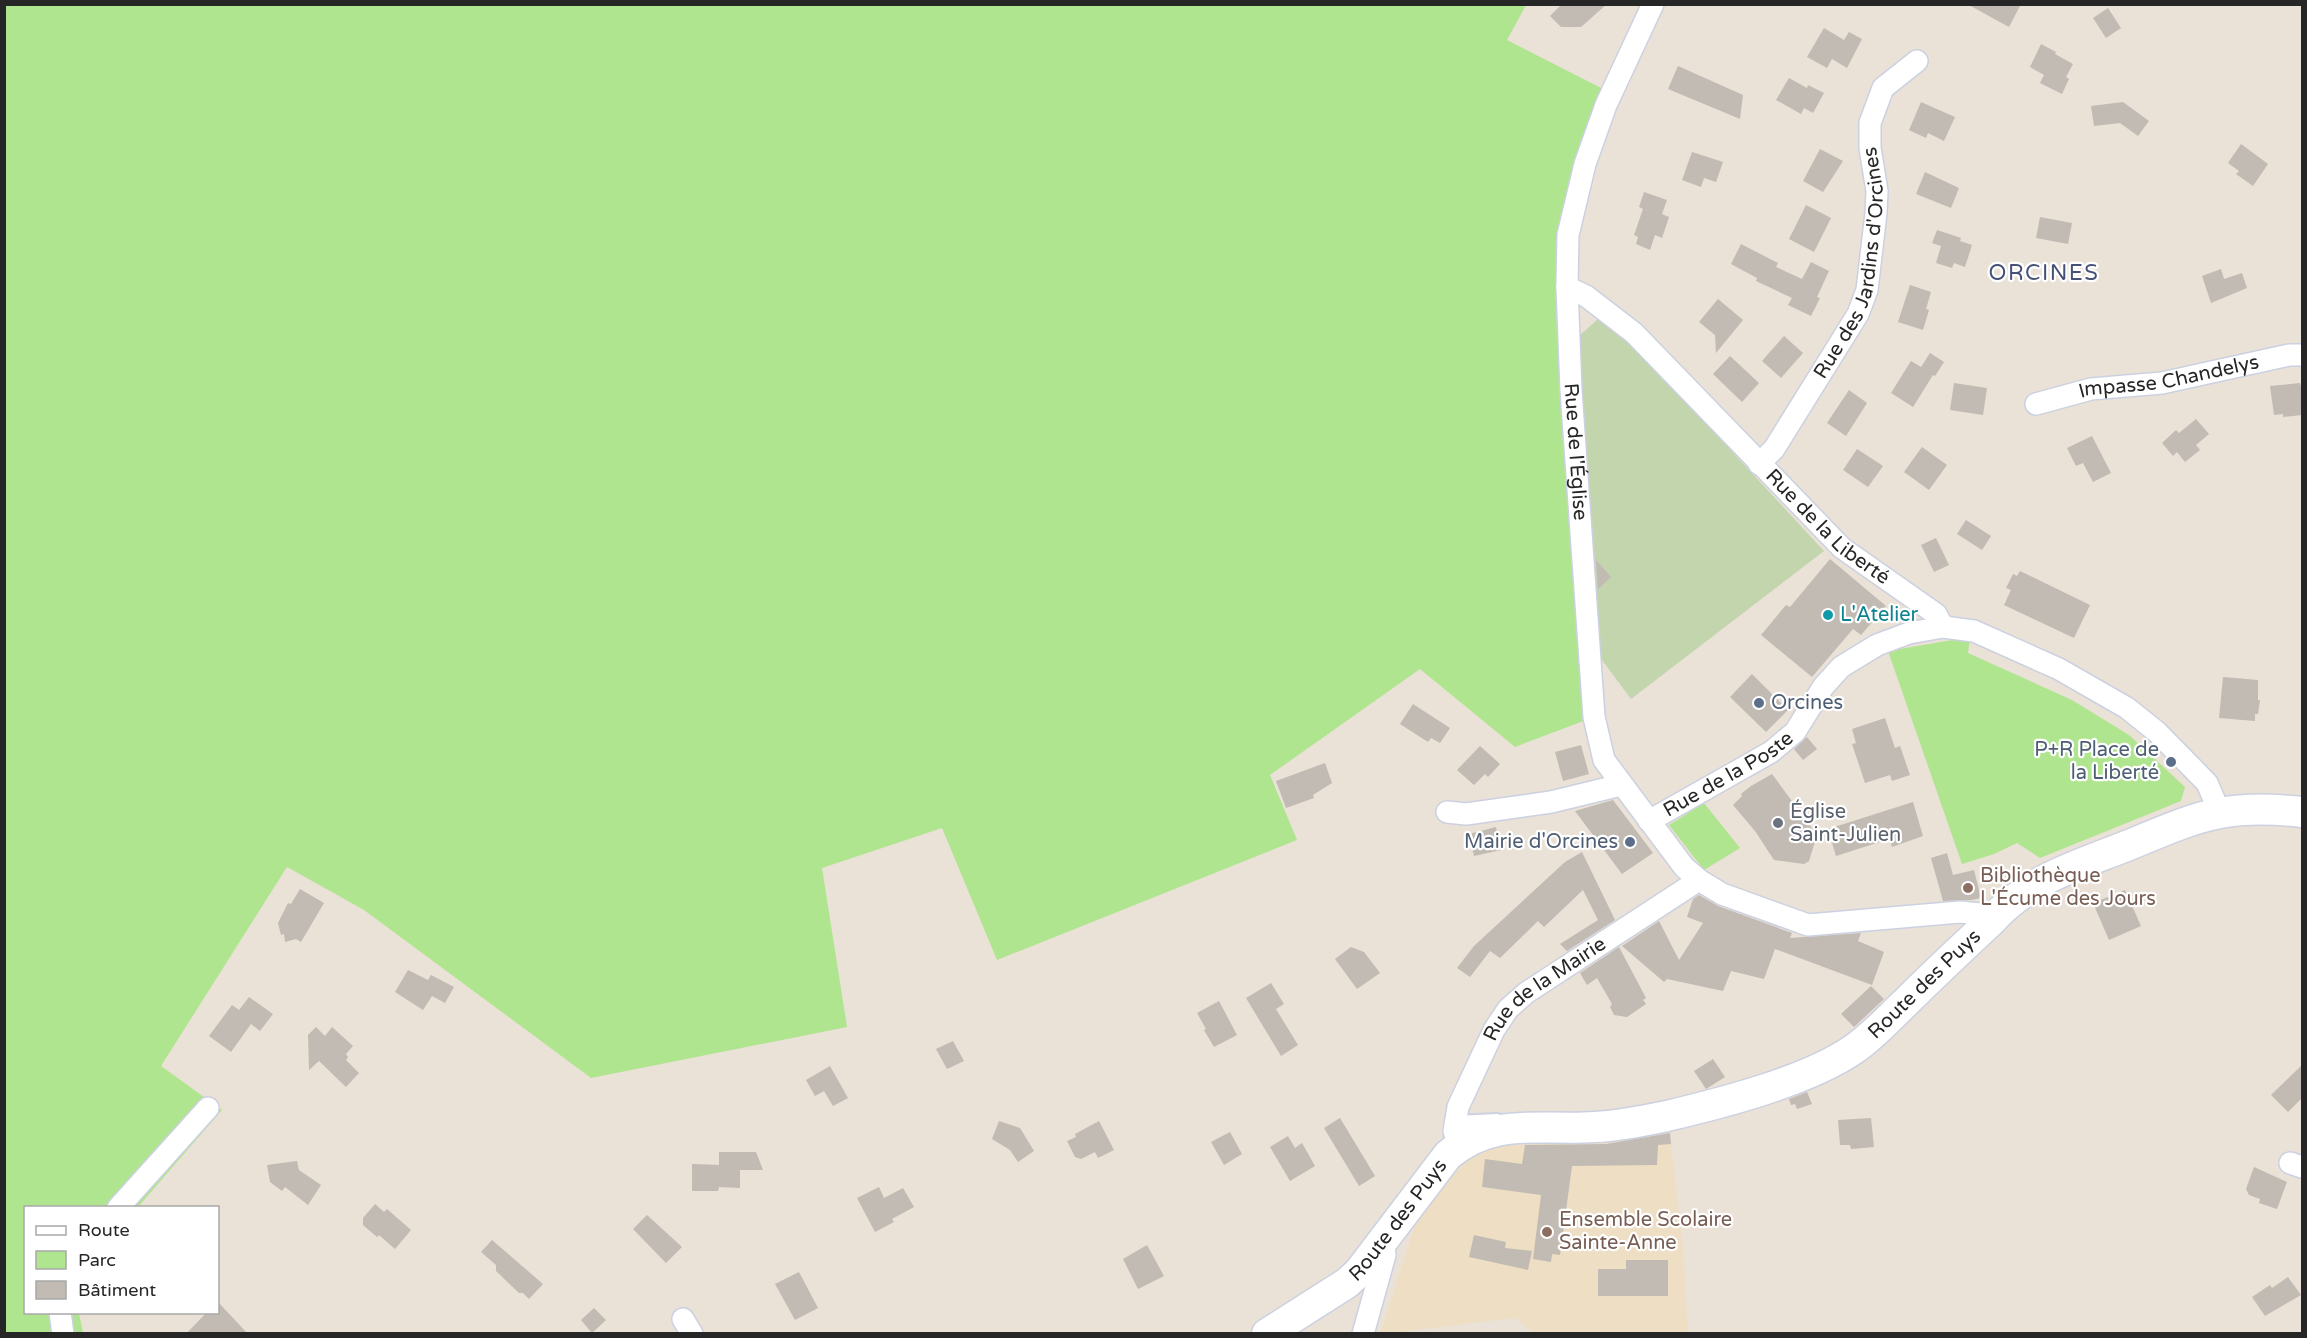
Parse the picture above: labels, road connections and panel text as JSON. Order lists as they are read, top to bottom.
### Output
{
  "streets": {
    "main road": ["Route des Puys"],
    "street": [
      "Rue des Jardins d'Orcines",
      "Impasse Chandelys",
      "Rue de l'Église",
      "Rue de la Liberté",
      "Rue de la Poste",
      "Rue de la Mairie"
    ]
  },
  "crossings": [
    ["Rue des Jardins d'Orcines", "Rue de la Liberté"],
    ["Rue de l'Église", "Rue de la Liberté"],
    ["Rue de l'Église", "Rue de la Poste"],
    ["Rue de l'Église", "Route des Puys"],
    ["Rue de l'Église", "Rue de la Mairie"],
    ["Rue de la Liberté", "Rue de la Poste"],
    ["Route des Puys", "Rue de la Mairie"]
  ],
  "districts": ["ORCINES"],
  "places": [
    "L'Atelier",
    "Orcines",
    "P+R Place de la Liberté",
    "Église Saint-Julien",
    "Mairie d'Orcines",
    "Bibliothèque L'Écume des Jours",
    "Ensemble Scolaire Sainte-Anne"
  ],
  "legend": ["Route", "Parc", "Bâtiment"]
}
